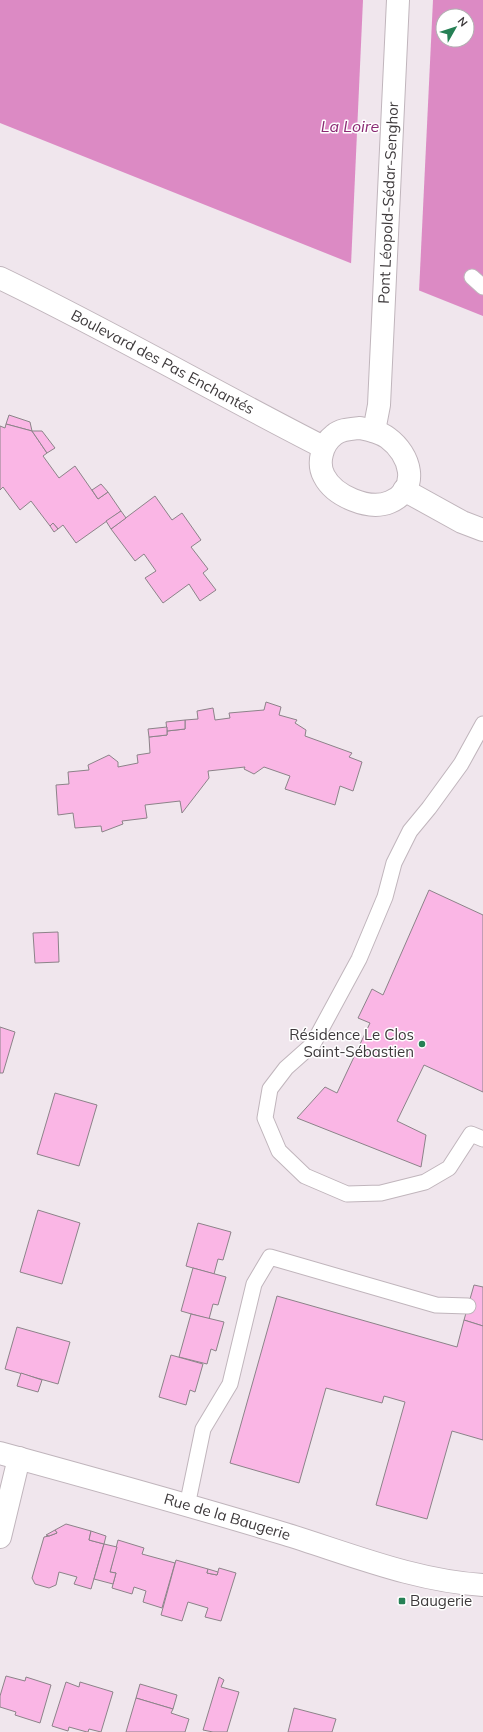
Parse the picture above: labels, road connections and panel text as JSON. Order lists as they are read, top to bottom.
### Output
{
  "streets": {
    "street": ["Pont Léopold-Sédar-Senghor", "Boulevard des Pas Enchantés", "Rue de la Baugerie"]
  },
  "crossings": [
    ["Pont Léopold-Sédar-Senghor", "Boulevard des Pas Enchantés"]
  ],
  "water": ["La Loire"],
  "places": {
    "other": ["Résidence Le Clos Saint-Sébastien"],
    "transit": ["Baugerie"]
  },
  "north": "top right"
}
